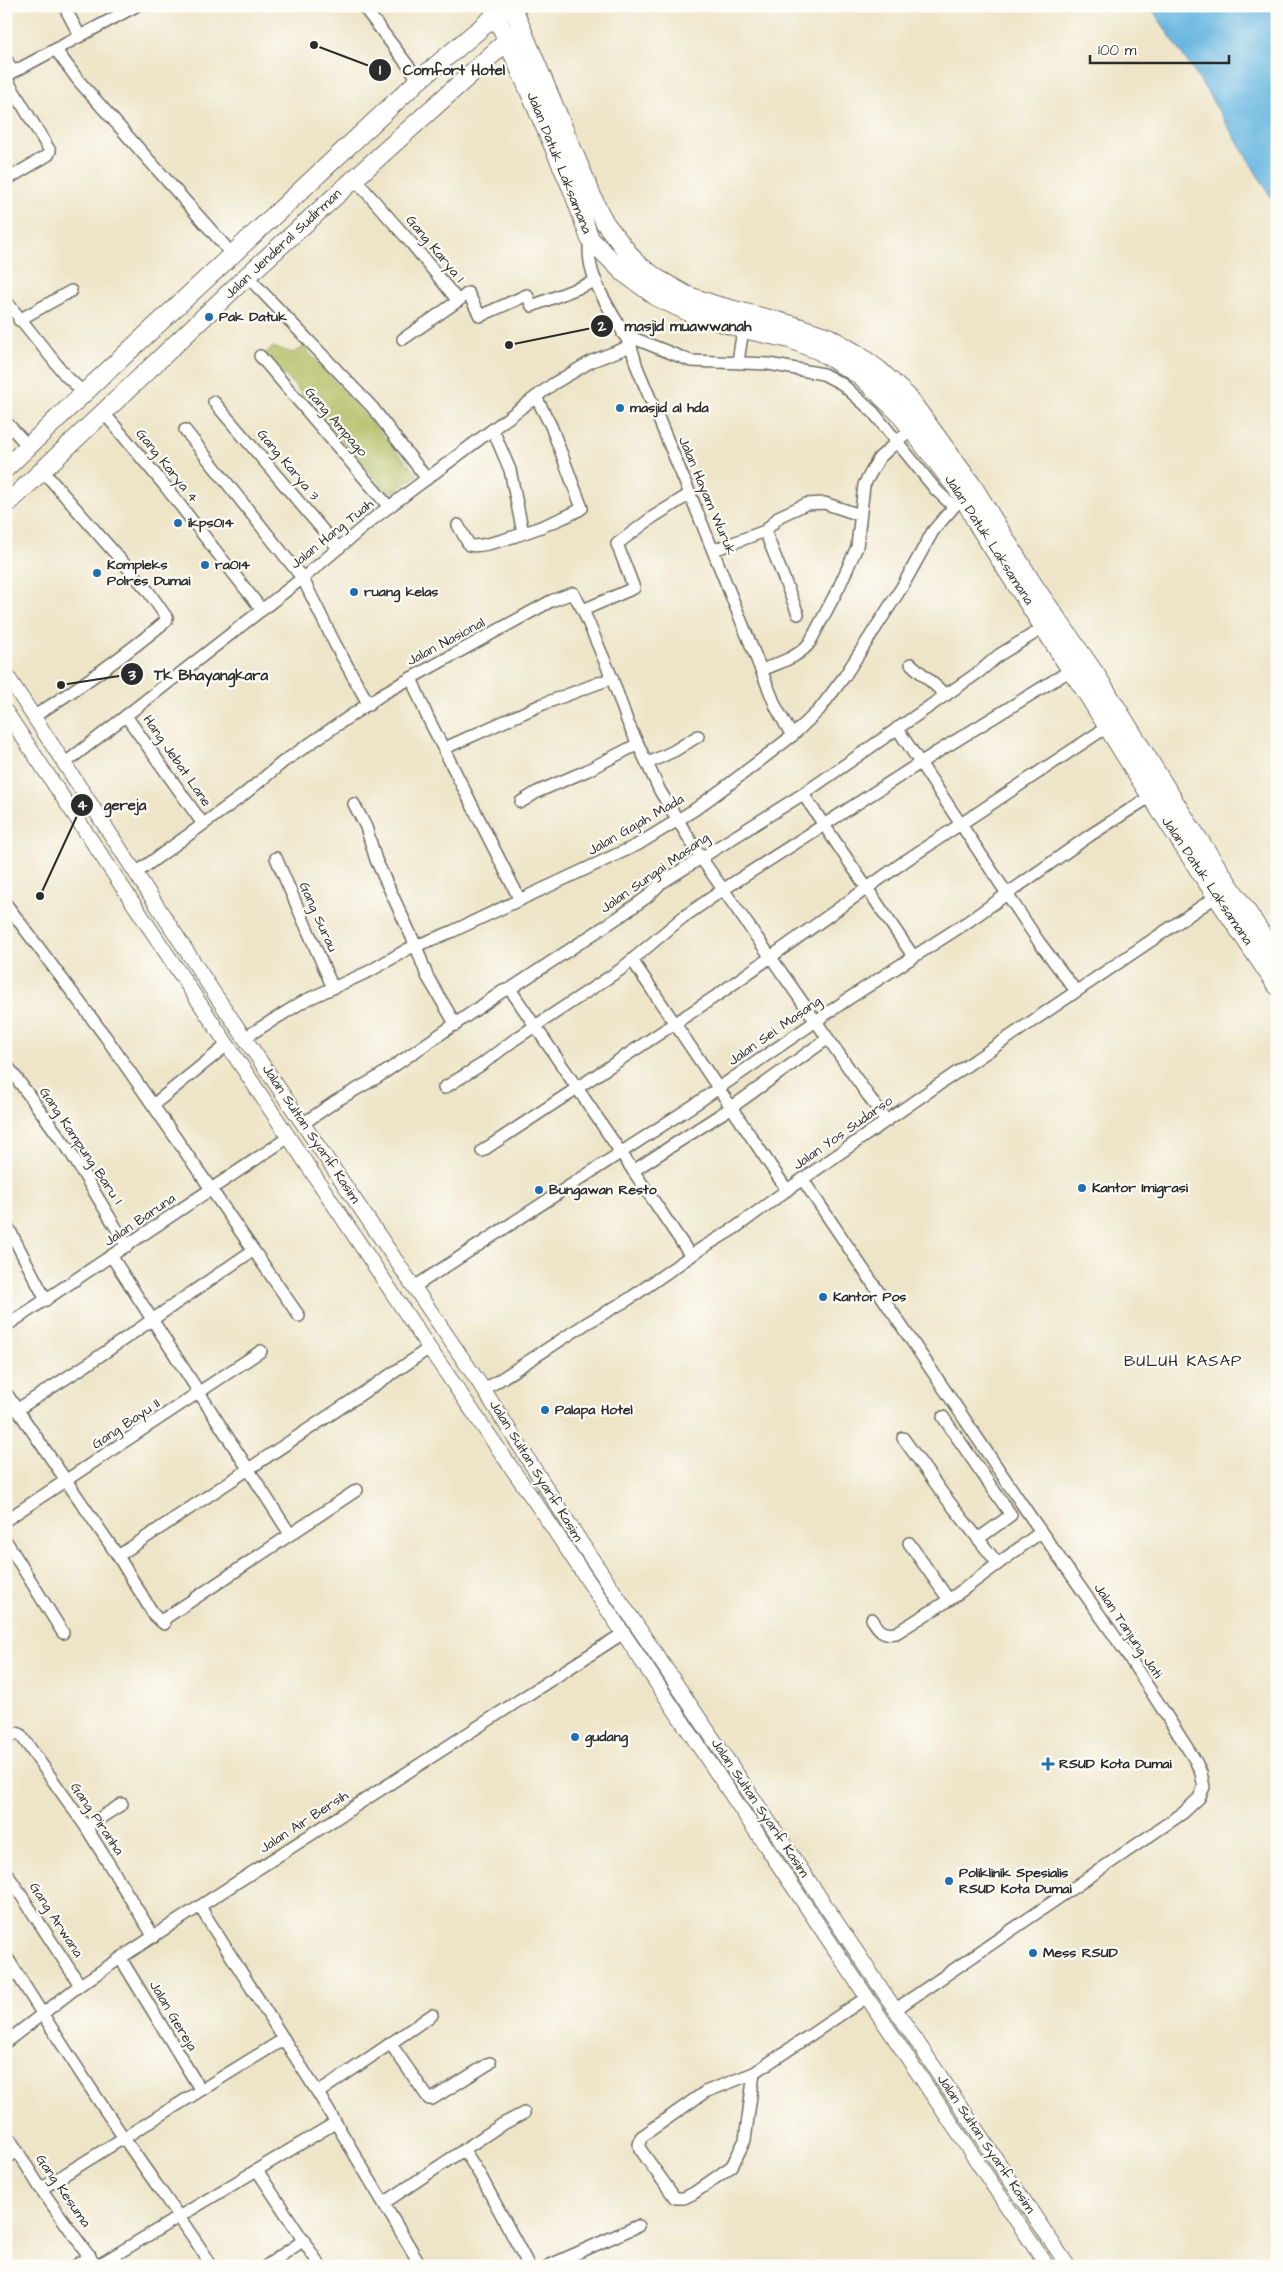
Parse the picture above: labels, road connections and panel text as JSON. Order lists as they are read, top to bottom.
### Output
{
  "streets": {
    "main road": ["Jalan Datuk Laksamana", "Jalan Jenderal Sudirman"],
    "street": [
      "Gang Karya 1",
      "Gang Ampago",
      "Gang Karya 3",
      "Gang Karya 4",
      "Jalan Hayam Wuruk",
      "Jalan Hang Tuah",
      "Jalan Nasional",
      "Hang Jebat Lane",
      "Jalan Gajah Mada",
      "Jalan Sungai Masang",
      "Gang Surau",
      "Jalan Sei. Masang",
      "Jalan Yos Sudarso",
      "Jalan Sultan Syarif Kasim",
      "Gang Kampung Baru I",
      "Jalan Baruna",
      "Gang Bayu II",
      "Jalan Tanjung Jati",
      "Gang Piranha",
      "Jalan Air Bersih",
      "Gang Arwana",
      "Jalan Gereja",
      "Gang Kesuma"
    ]
  },
  "crossings": [
    ["Jalan Datuk Laksamana", "Jalan Jenderal Sudirman"],
    ["Jalan Datuk Laksamana", "Jalan Hayam Wuruk"],
    ["Jalan Datuk Laksamana", "Jalan Gajah Mada"],
    ["Jalan Datuk Laksamana", "Jalan Sungai Masang"],
    ["Jalan Datuk Laksamana", "Jalan Sei. Masang"],
    ["Jalan Datuk Laksamana", "Jalan Yos Sudarso"],
    ["Jalan Jenderal Sudirman", "Gang Karya 1"],
    ["Jalan Jenderal Sudirman", "Gang Karya 4"],
    ["Gang Karya 1", "Jalan Hayam Wuruk"],
    ["Gang Ampago", "Jalan Hang Tuah"],
    ["Gang Karya 3", "Jalan Hang Tuah"],
    ["Gang Karya 4", "Jalan Hang Tuah"],
    ["Jalan Hayam Wuruk", "Jalan Hang Tuah"],
    ["Jalan Hayam Wuruk", "Jalan Gajah Mada"],
    ["Jalan Hang Tuah", "Hang Jebat Lane"],
    ["Jalan Hang Tuah", "Jalan Sultan Syarif Kasim"],
    ["Jalan Nasional", "Hang Jebat Lane"],
    ["Jalan Nasional", "Jalan Gajah Mada"],
    ["Jalan Nasional", "Jalan Sungai Masang"],
    ["Jalan Nasional", "Jalan Sei. Masang"],
    ["Jalan Nasional", "Jalan Yos Sudarso"],
    ["Jalan Nasional", "Jalan Sultan Syarif Kasim"],
    ["Jalan Gajah Mada", "Gang Surau"],
    ["Jalan Gajah Mada", "Jalan Sultan Syarif Kasim"],
    ["Jalan Sungai Masang", "Jalan Sultan Syarif Kasim"],
    ["Jalan Sei. Masang", "Jalan Sultan Syarif Kasim"],
    ["Jalan Yos Sudarso", "Jalan Sultan Syarif Kasim"],
    ["Jalan Yos Sudarso", "Jalan Tanjung Jati"],
    ["Jalan Sultan Syarif Kasim", "Jalan Baruna"],
    ["Jalan Sultan Syarif Kasim", "Jalan Tanjung Jati"],
    ["Jalan Sultan Syarif Kasim", "Jalan Air Bersih"],
    ["Gang Kampung Baru I", "Jalan Baruna"],
    ["Gang Piranha", "Jalan Air Bersih"],
    ["Jalan Air Bersih", "Gang Arwana"],
    ["Jalan Air Bersih", "Jalan Gereja"]
  ],
  "districts": ["BULUH KASAP"],
  "places": {
    "other": [
      "Comfort Hotel",
      "Pak Datuk",
      "masjid muawwanah",
      "masjid al hda",
      "ikps014",
      "ra014",
      "Kompleks Polres Dumai",
      "ruang kelas",
      "Tk Bhayangkara",
      "gereja",
      "Kantor Imigrasi",
      "Bungawan Resto",
      "Kantor Pos",
      "Palapa Hotel",
      "gudang",
      "Poliklinik Spesialis RSUD Kota Dumai",
      "Mess RSUD"
    ],
    "health": ["RSUD Kota Dumai"]
  },
  "scale_bar": "100 m"
}
